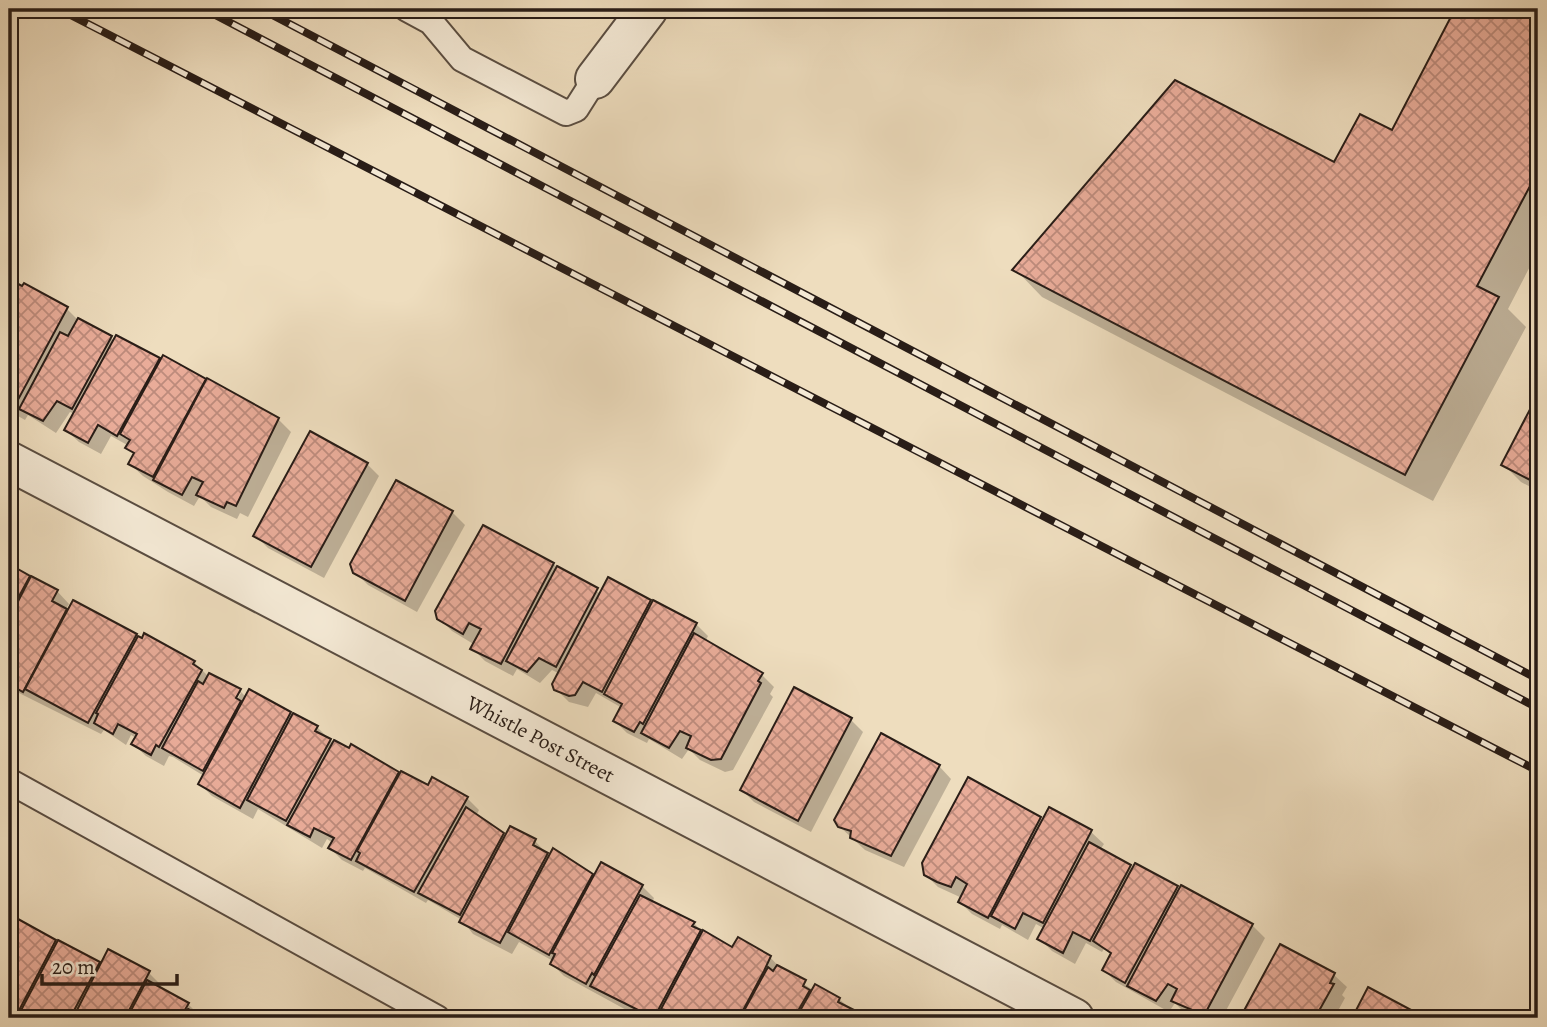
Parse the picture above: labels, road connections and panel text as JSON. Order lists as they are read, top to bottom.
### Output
{
  "streets": {
    "street": ["Whistle Post Street"]
  },
  "scale_bar": "20 m"
}
